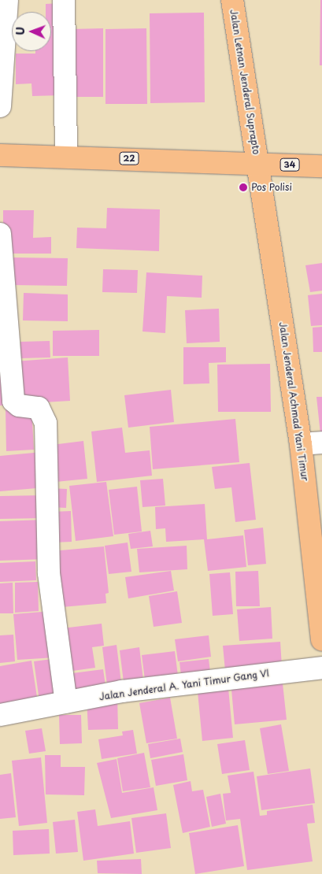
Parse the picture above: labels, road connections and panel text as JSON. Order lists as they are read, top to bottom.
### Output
{
  "streets": {
    "main road": [
      "Jalan Letnan Jenderal Suprapto",
      "22",
      "34",
      "Jalan Jenderal Achmad Yani Timur"
    ],
    "street": ["Jalan Jenderal A. Yani Timur Gang VI"]
  },
  "crossings": [
    ["Jalan Letnan Jenderal Suprapto", "22"],
    ["Jalan Letnan Jenderal Suprapto", "34"],
    ["Jalan Letnan Jenderal Suprapto", "Jalan Jenderal Achmad Yani Timur"],
    ["22", "34"],
    ["22", "Jalan Jenderal Achmad Yani Timur"],
    ["34", "Jalan Jenderal Achmad Yani Timur"]
  ],
  "places": ["Pos Polisi"],
  "north": "left"
}
